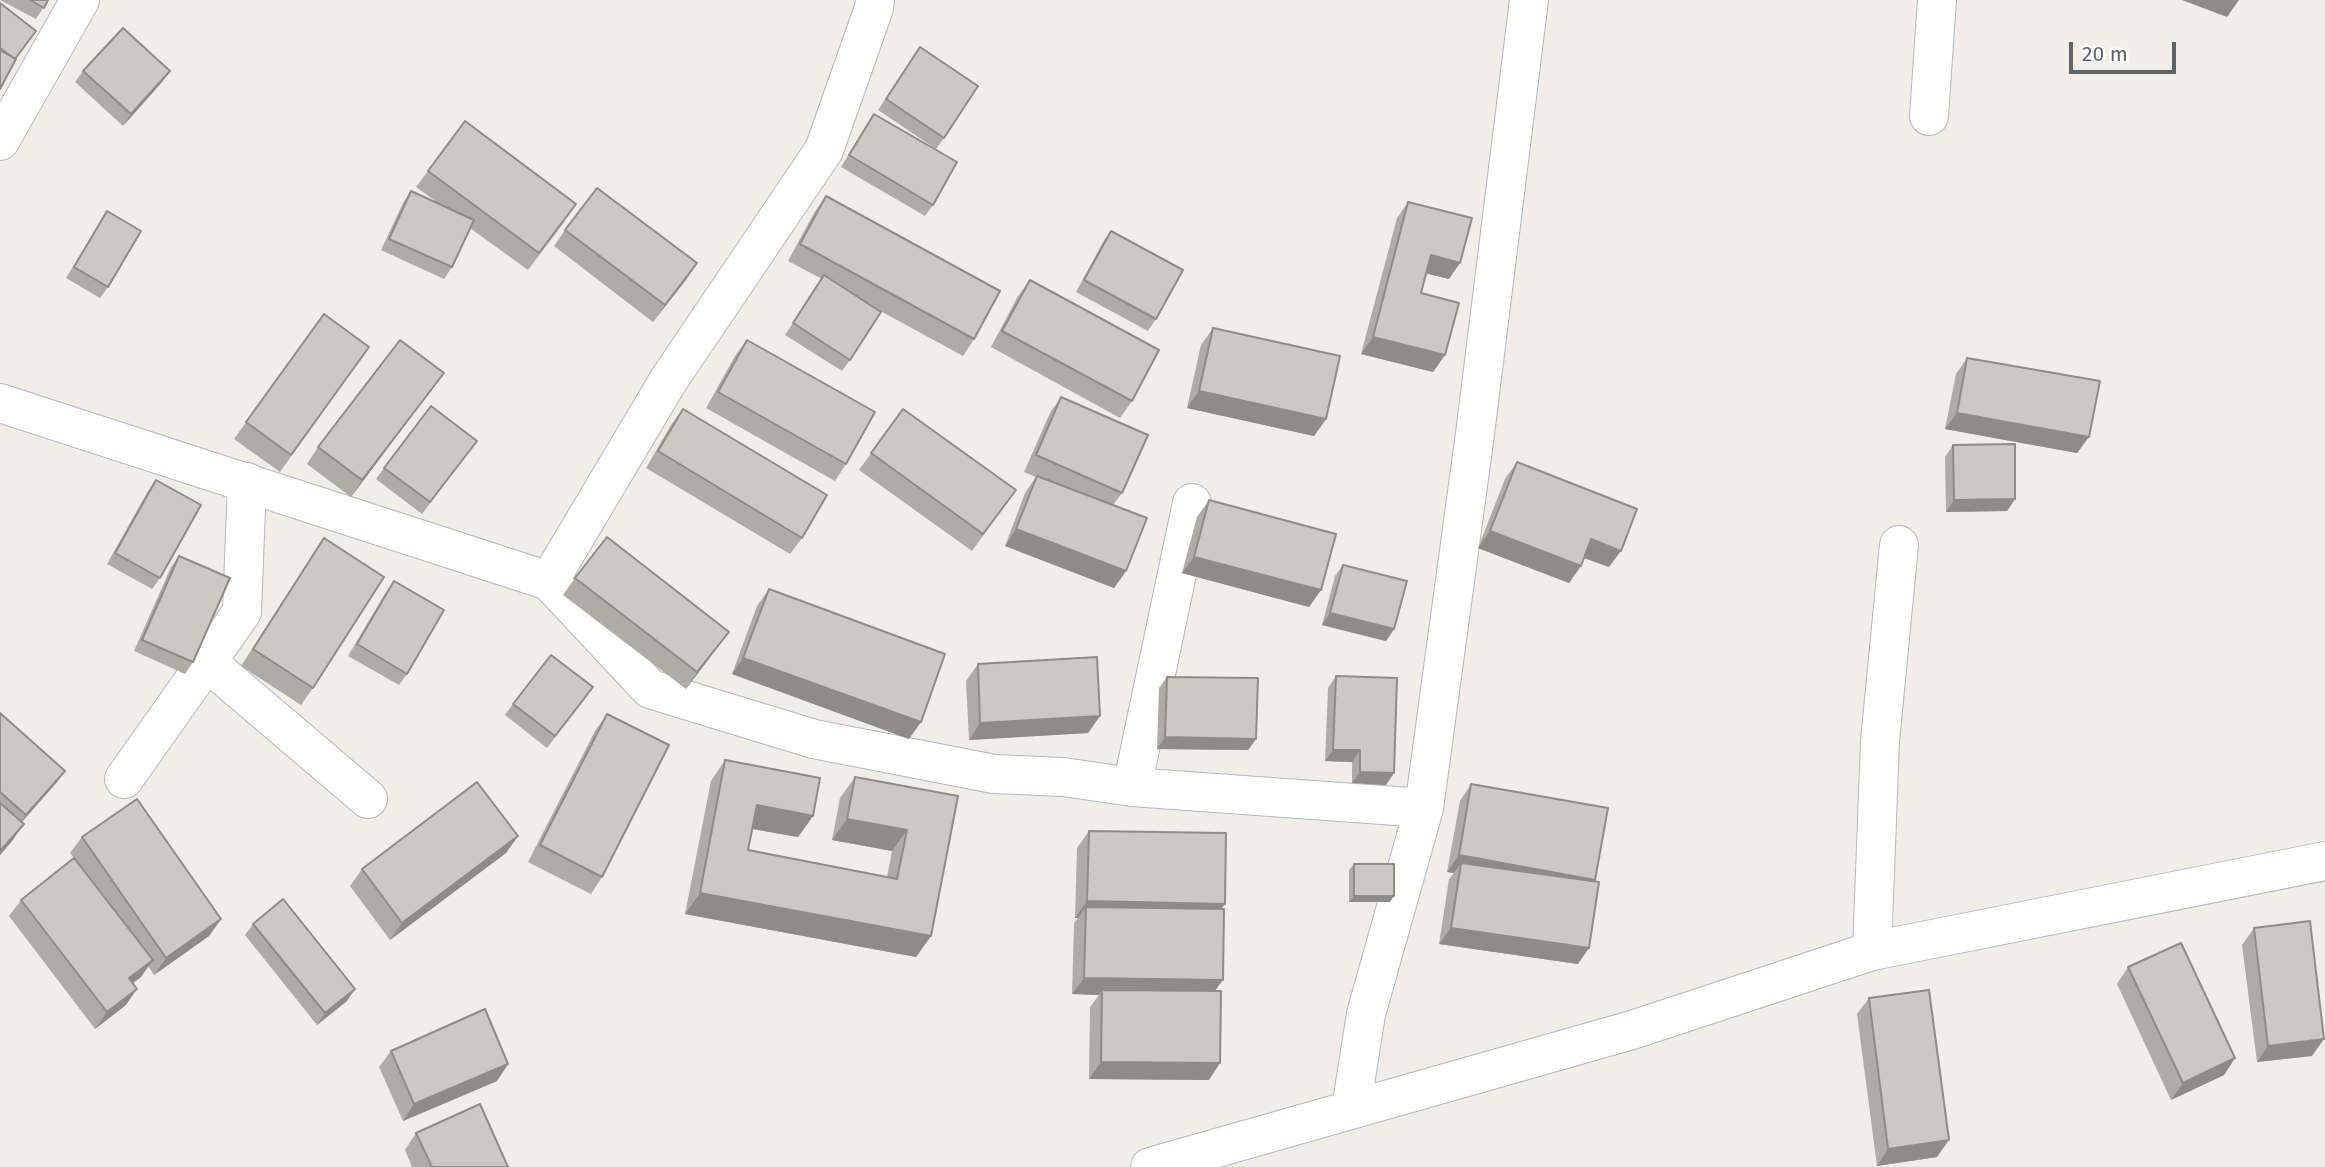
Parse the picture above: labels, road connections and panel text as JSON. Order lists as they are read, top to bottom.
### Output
{
  "scale_bar": "20 m"
}
